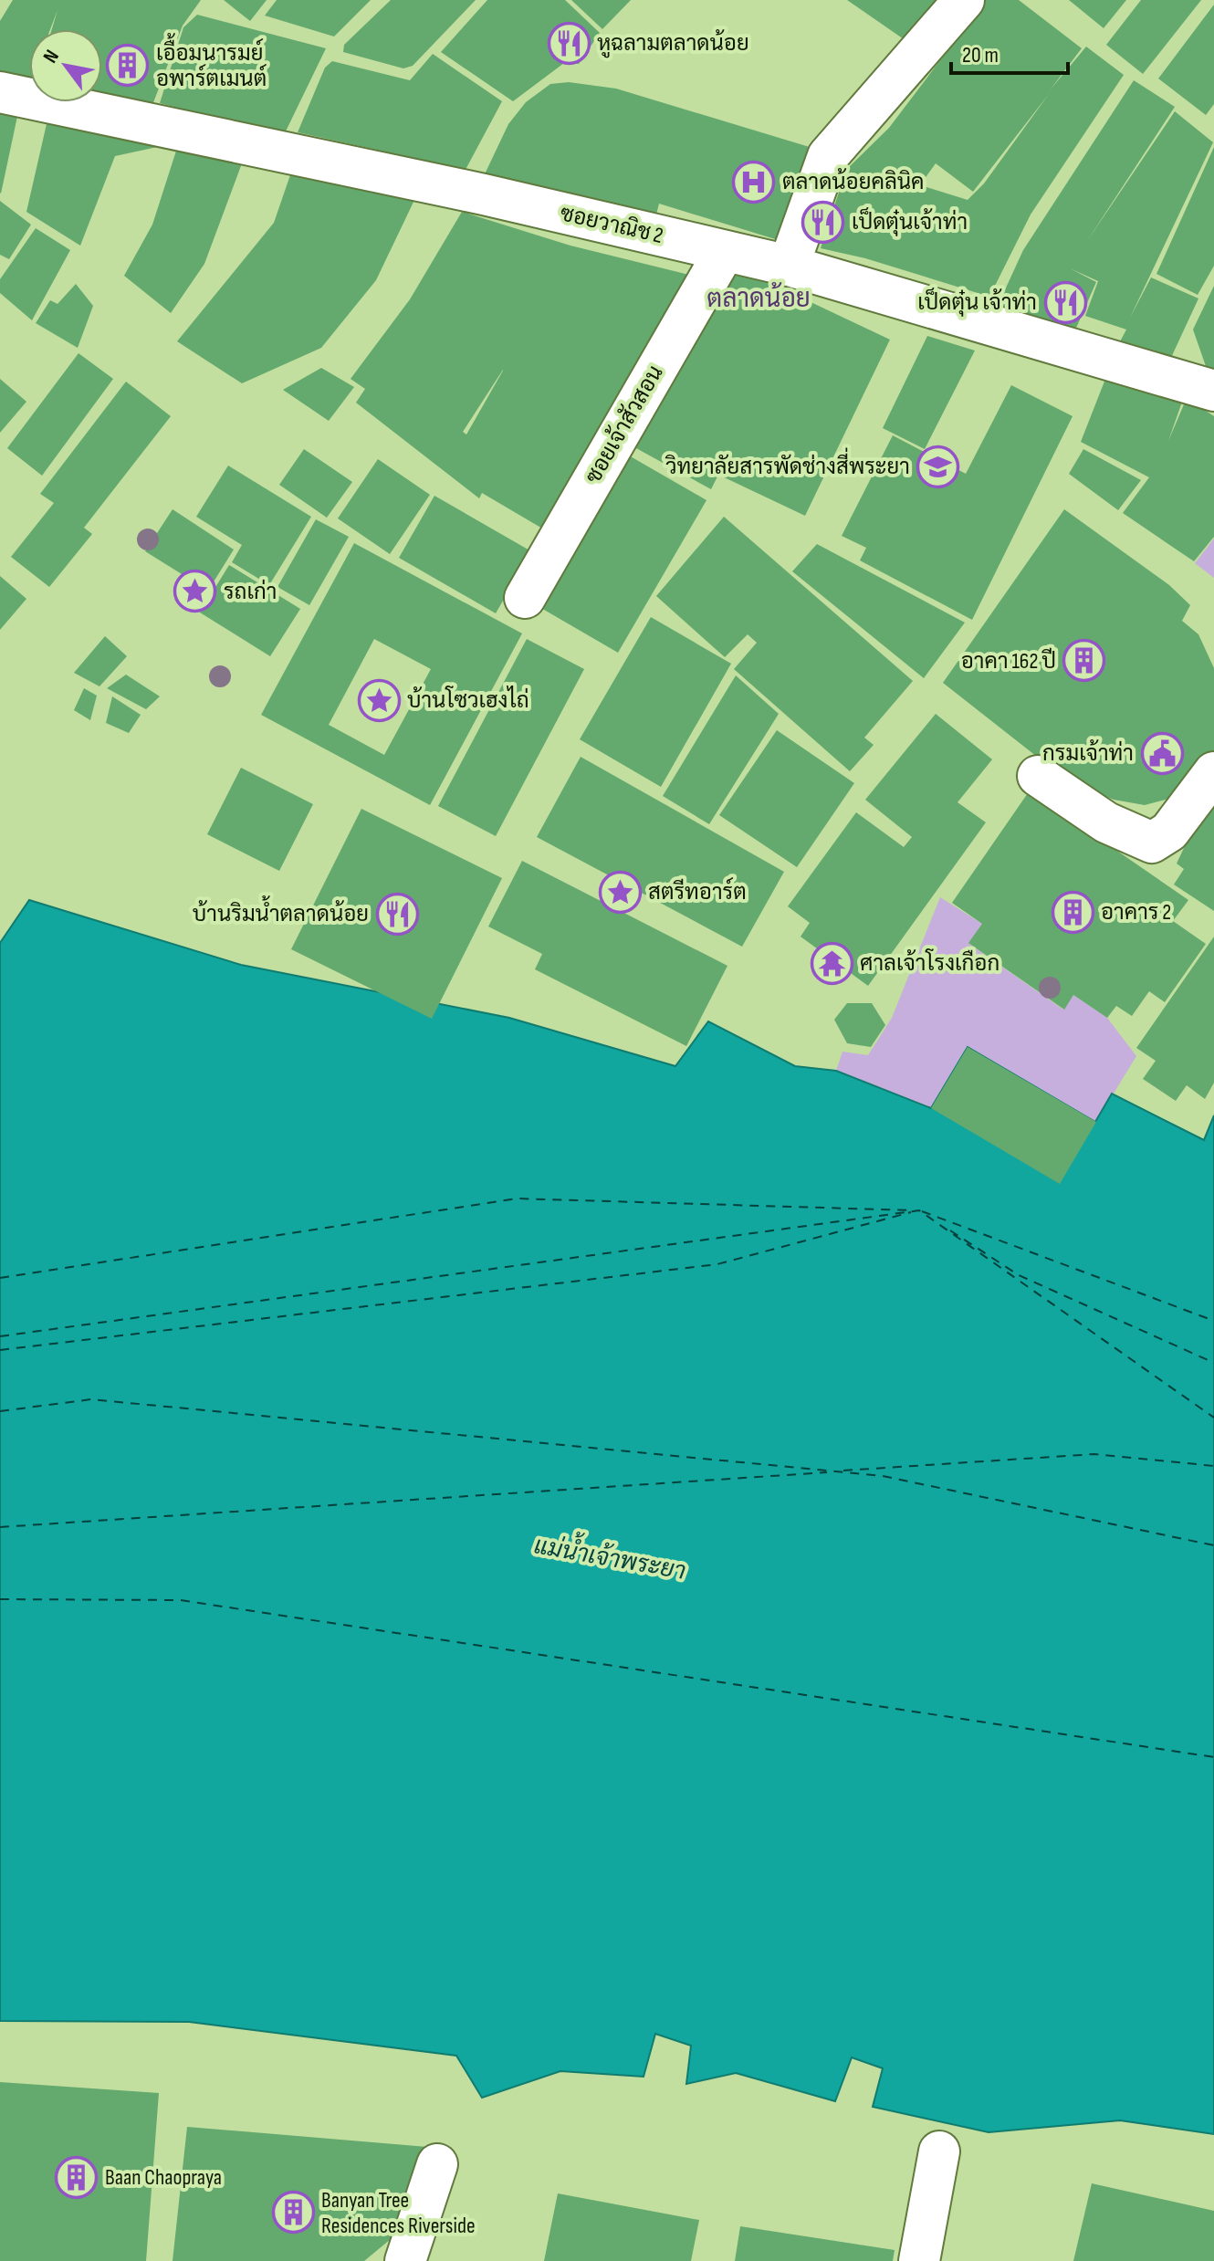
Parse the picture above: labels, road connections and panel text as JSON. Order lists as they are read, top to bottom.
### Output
{
  "streets": {
    "street": ["ซอยวาณิช 2", "ซอยเจ้าสัวสอน"]
  },
  "crossings": [
    ["ซอยวาณิช 2", "ซอยเจ้าสัวสอน"]
  ],
  "districts": ["ตลาดน้อย"],
  "water": ["แม่น้ำเจ้าพระยา"],
  "places": {
    "restaurant": [
      "หูฉลามตลาดน้อย",
      "เป็ดตุ๋นเจ้าท่า",
      "เป็ดตุ๋น เจ้าท่า",
      "บ้านริมน้ำตลาดน้อย"
    ],
    "building": [
      "เอื้อมนารมย์ อพาร์ตเมนต์",
      "อาคา 162 ปี",
      "อาคาร 2",
      "Baan Chaopraya",
      "Banyan Tree Residences Riverside"
    ],
    "hospital": ["ตลาดน้อยคลินิค"],
    "school or university": ["วิทยาลัยสารพัดช่างสี่พระยา"],
    "place": ["รถเก่า", "บ้านโซวเฮงไถ่", "สตรีทอาร์ต"],
    "public building": ["กรมเจ้าท่า"],
    "temple": ["ศาลเจ้าโรงเกือก"]
  },
  "scale_bar": "20 m",
  "north": "top left"
}
